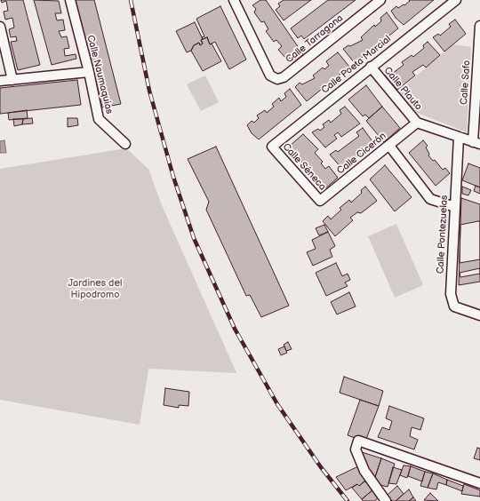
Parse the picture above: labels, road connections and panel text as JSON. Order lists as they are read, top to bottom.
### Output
{
  "streets": {
    "street": [
      "Calle Tarragona",
      "Calle Poeta Marcial",
      "Calle Naumaquias",
      "Calle Safo",
      "Calle Plauto",
      "Calle Cicerón",
      "Calle Séneca",
      "Calle Pontezuelas"
    ]
  },
  "crossings": [
    ["Calle Poeta Marcial", "Calle Plauto"],
    ["Calle Poeta Marcial", "Calle Séneca"],
    ["Calle Safo", "Calle Plauto"],
    ["Calle Plauto", "Calle Cicerón"],
    ["Calle Plauto", "Calle Pontezuelas"],
    ["Calle Cicerón", "Calle Séneca"]
  ],
  "parks": ["Jardines del Hipodromo"]
}
